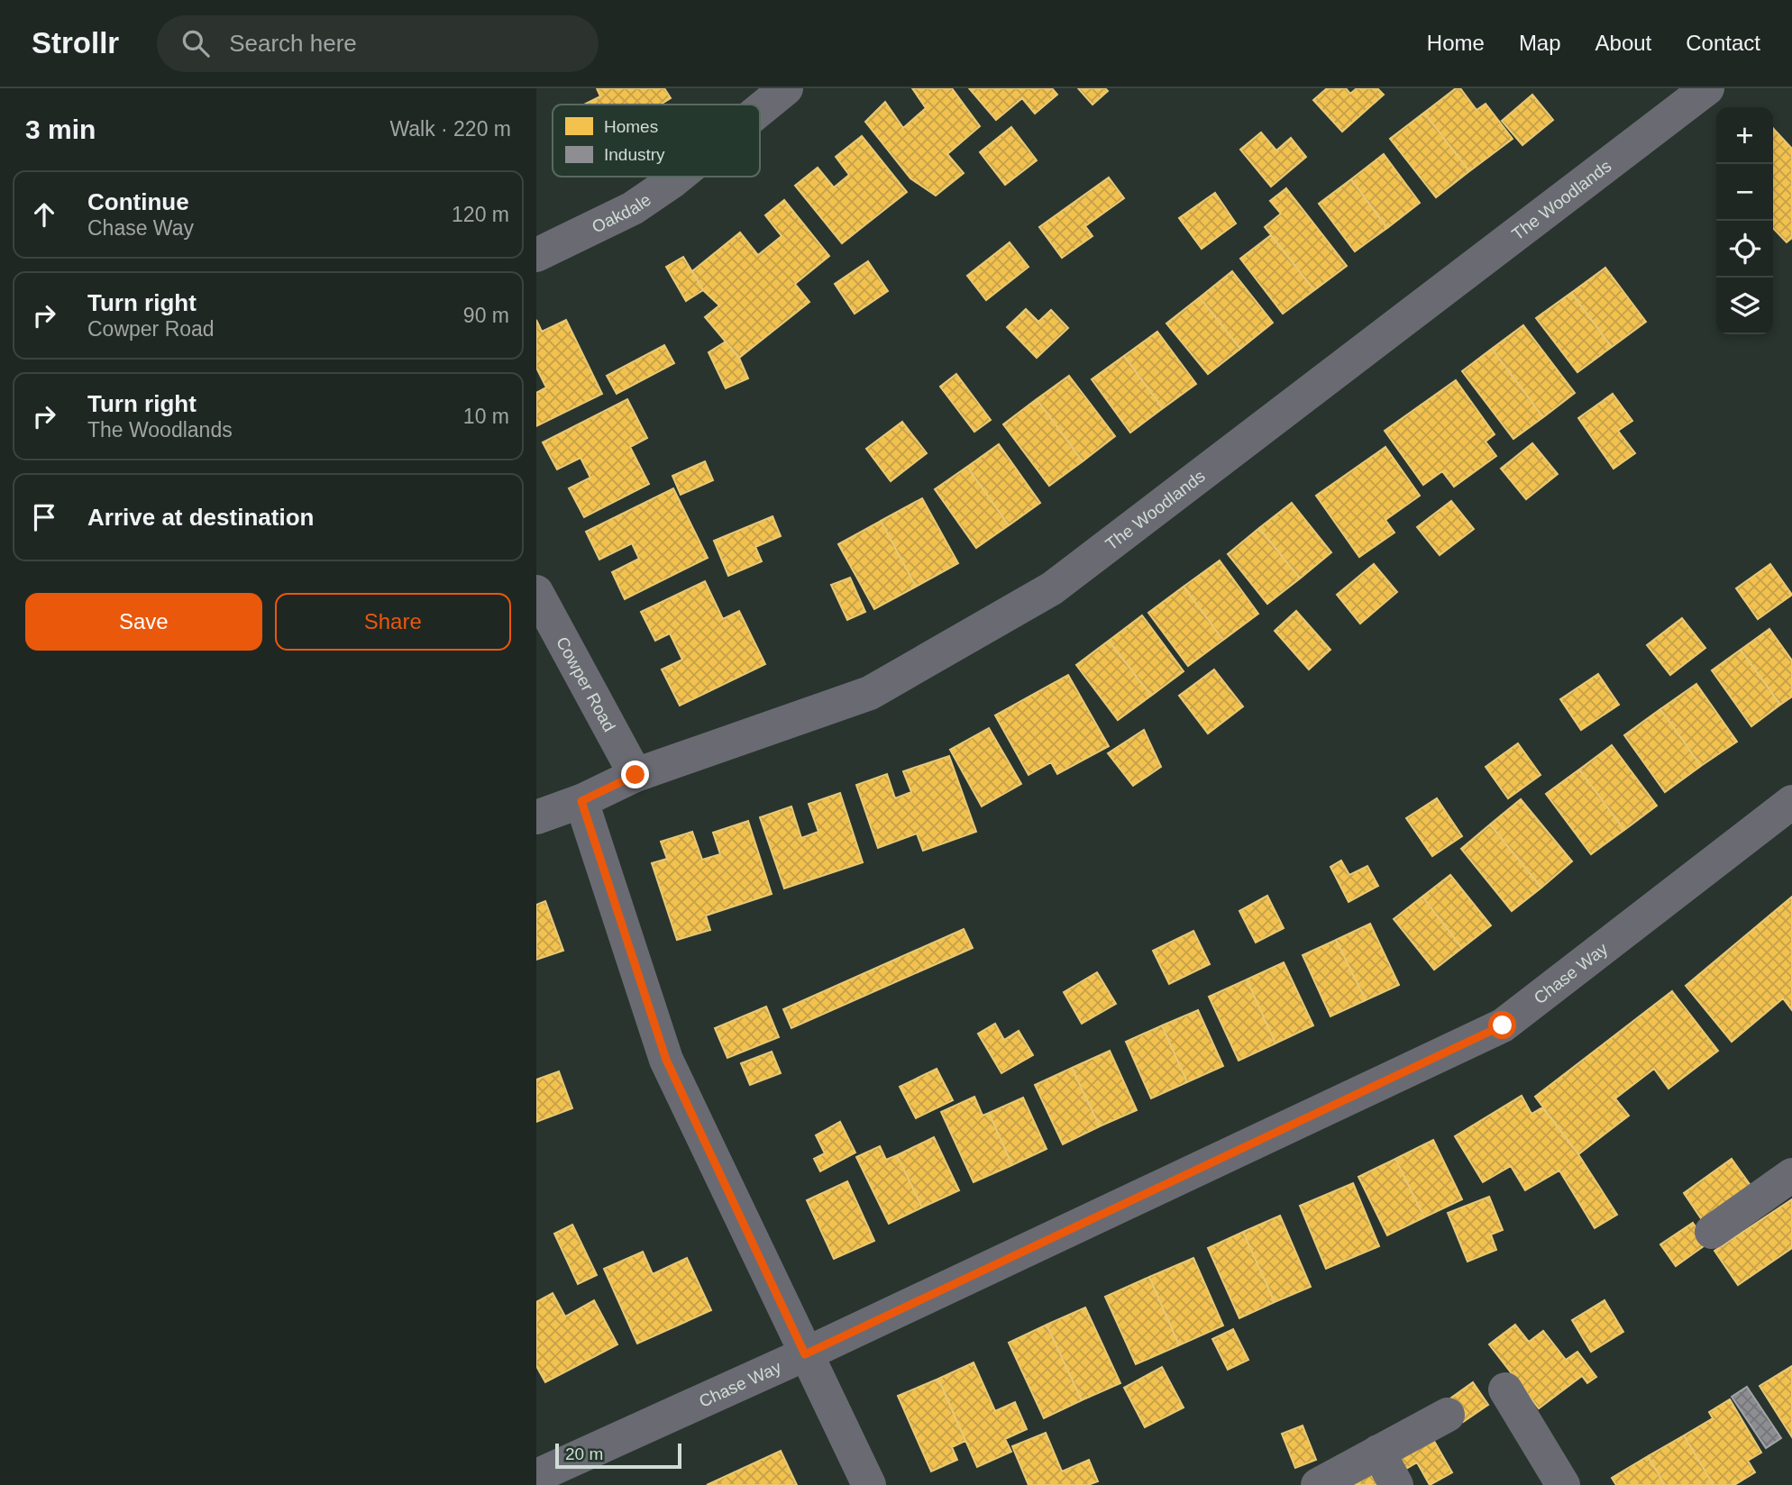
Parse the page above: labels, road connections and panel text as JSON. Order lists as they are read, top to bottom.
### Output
{
  "streets": {
    "street": [
      "The Woodlands",
      "Oakdale",
      "Cowper Road",
      "Chase Way"
    ]
  },
  "crossings": [
    ["The Woodlands", "Cowper Road"]
  ],
  "legend": ["Homes", "Industry"],
  "scale_bar": "20 m",
  "page": {
    "header": "Strollr",
    "search": "Search here",
    "nav": [
      "Home",
      "Map",
      "About",
      "Contact"
    ],
    "heading": ["3 min", "Walk · 220 m"],
    "map_buttons": ["+", "−"],
    "list": [
      ["Continue", "Chase Way", "120 m"],
      ["Turn right", "Cowper Road", "90 m"],
      ["Turn right", "The Woodlands", "10 m"],
      "Arrive at destination"
    ],
    "buttons": ["Save", "Share"],
    "scale": "20 m"
  }
}
